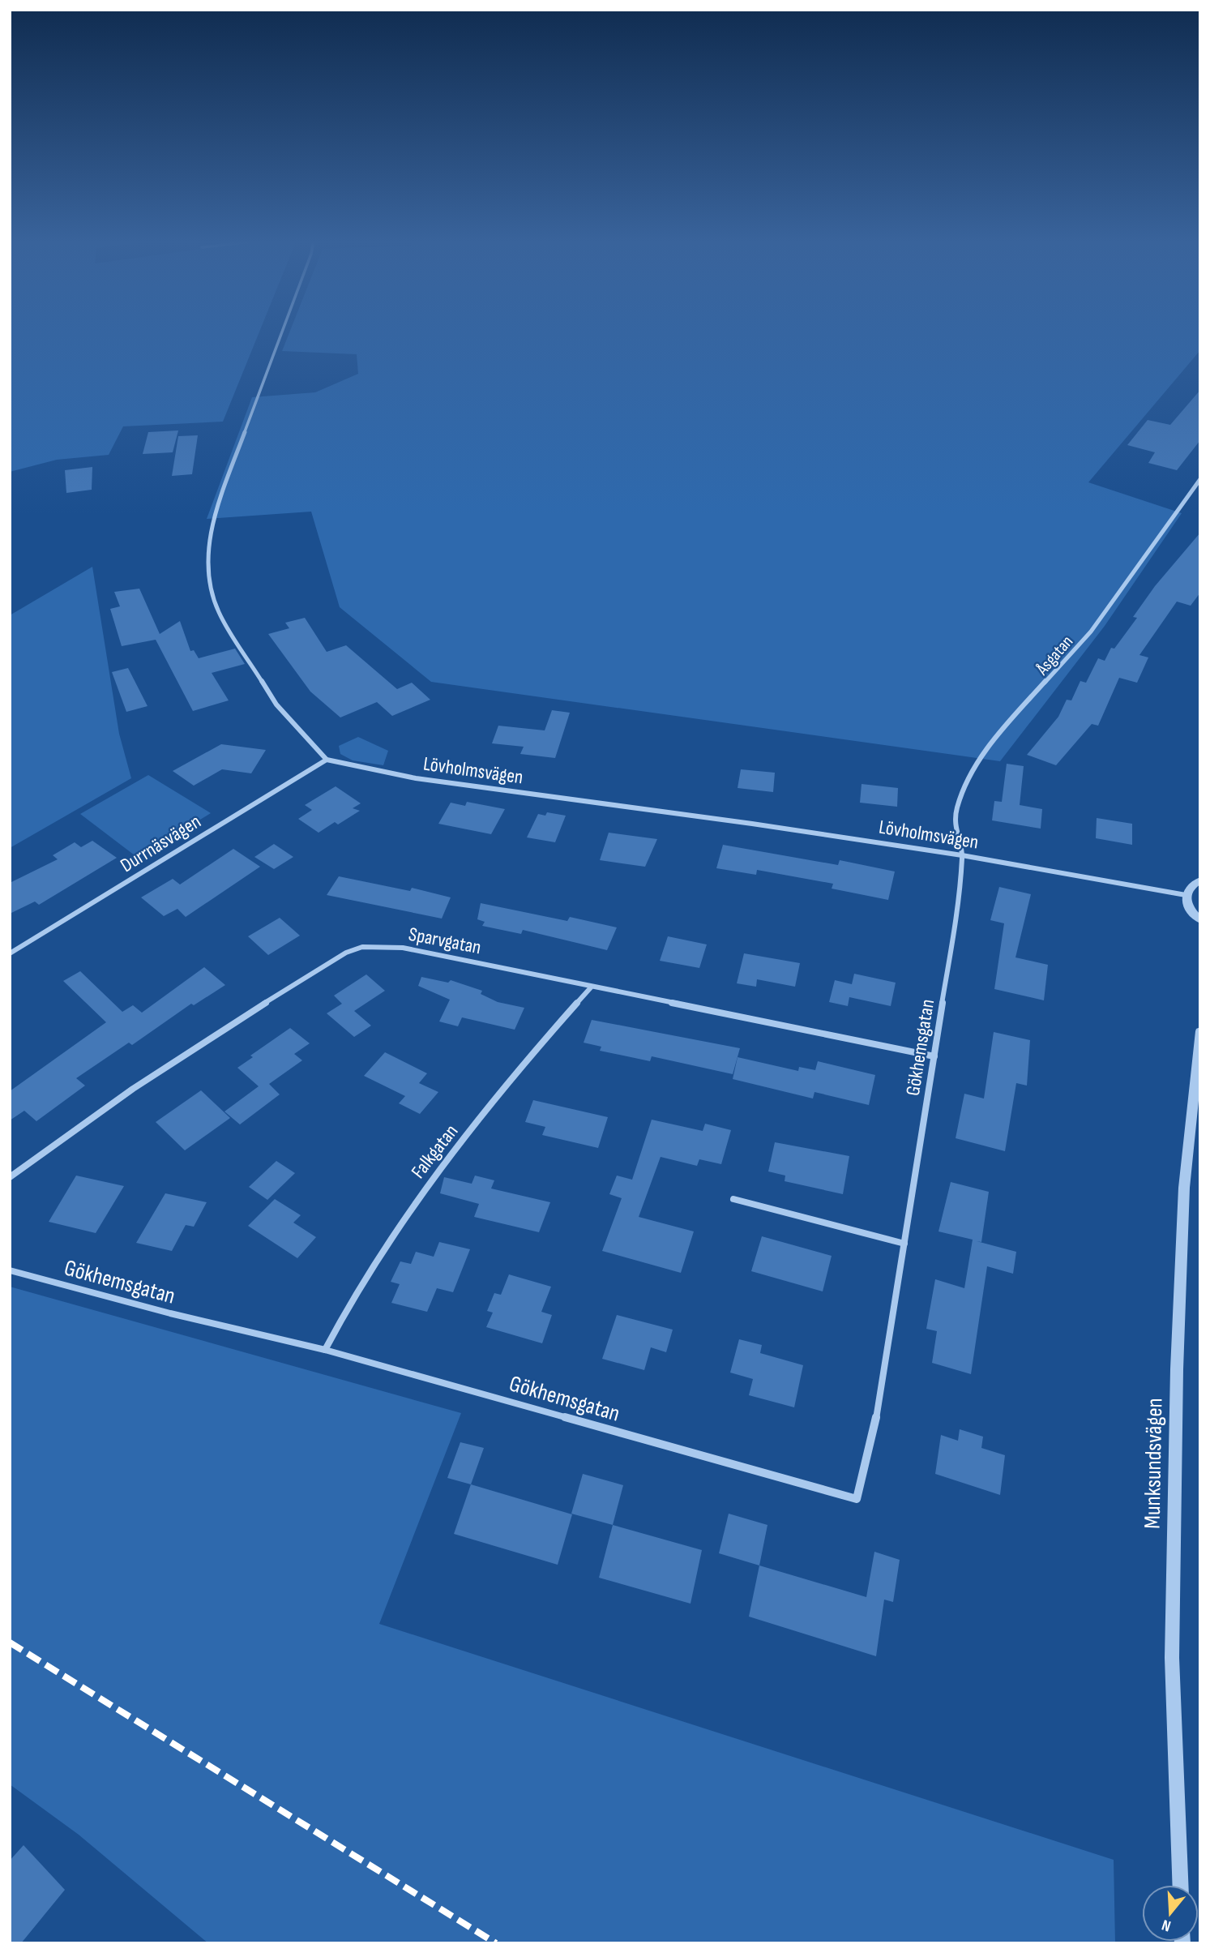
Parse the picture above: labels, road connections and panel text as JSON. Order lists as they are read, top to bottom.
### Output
{
  "streets": {
    "street": [
      "Åsgatan",
      "Lövholmsvägen",
      "Durrnäsvägen",
      "Sparvgatan",
      "Gökhemsgatan",
      "Falkgatan",
      "Munksundsvägen"
    ]
  },
  "crossings": [
    ["Åsgatan", "Lövholmsvägen"],
    ["Åsgatan", "Gökhemsgatan"],
    ["Lövholmsvägen", "Durrnäsvägen"],
    ["Lövholmsvägen", "Gökhemsgatan"],
    ["Sparvgatan", "Gökhemsgatan"],
    ["Sparvgatan", "Falkgatan"],
    ["Gökhemsgatan", "Falkgatan"]
  ],
  "north": "bottom"
}
